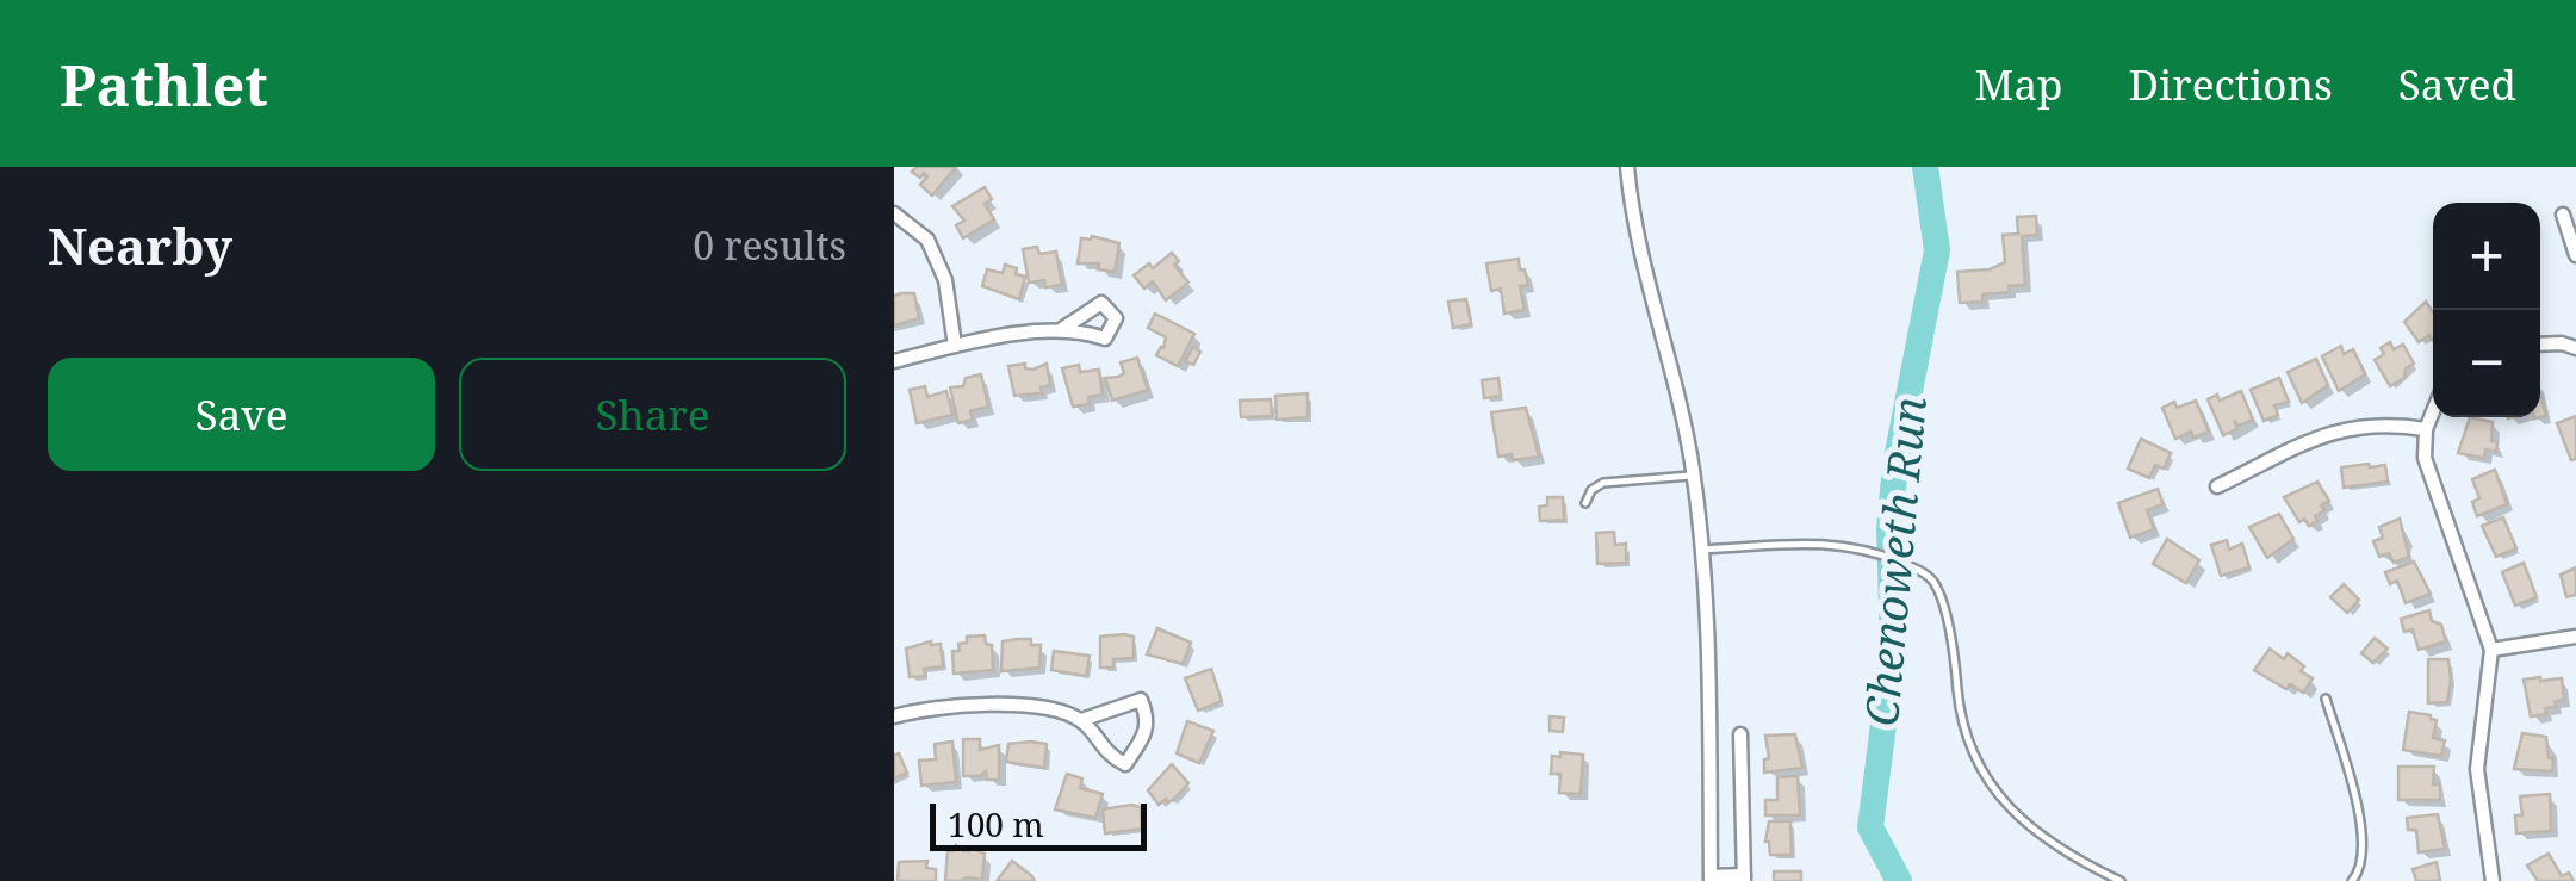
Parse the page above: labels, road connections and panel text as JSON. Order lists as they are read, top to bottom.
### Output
{
  "water": ["Chenoweth Run"],
  "scale_bar": "100 m",
  "page": {
    "header": "Pathlet",
    "nav": ["Map", "Directions", "Saved"],
    "heading": ["Nearby", "0 results"],
    "map_buttons": ["+", "−"],
    "buttons": ["Save", "Share"],
    "scale": "100 m"
  }
}
